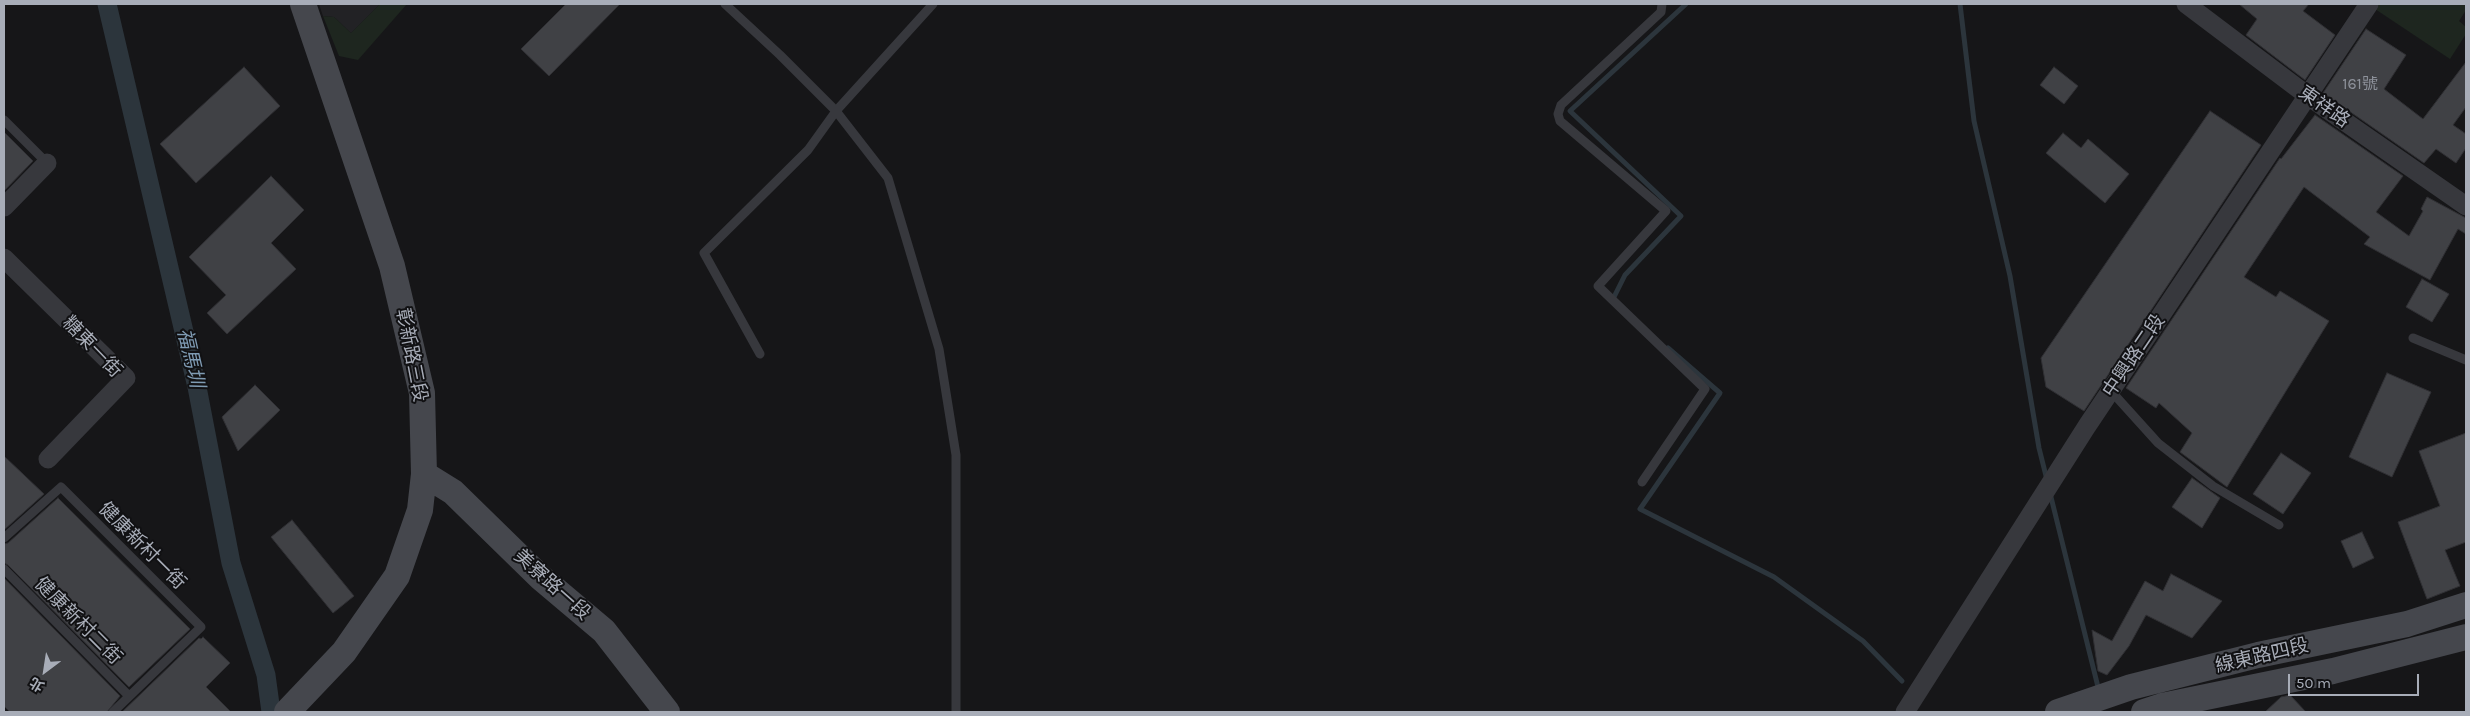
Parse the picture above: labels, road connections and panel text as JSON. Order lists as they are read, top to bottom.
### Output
{
  "streets": {
    "street": [
      "東祥路",
      "糖東一街",
      "彰新路三段",
      "中興路二段",
      "美寮路一段",
      "線東路四段"
    ],
    "lane": ["健康新村一街", "健康新村二街"]
  },
  "crossings": [
    ["東祥路", "中興路二段"],
    ["彰新路三段", "美寮路一段"],
    ["健康新村一街", "健康新村二街"]
  ],
  "water": ["福馬圳"],
  "house_numbers": ["161號"],
  "scale_bar": "50 m",
  "north": "bottom left"
}
